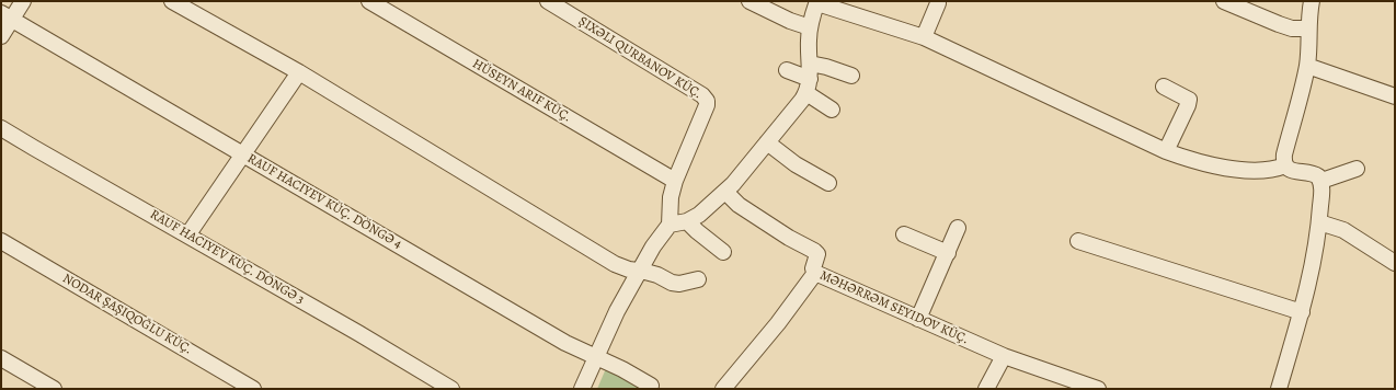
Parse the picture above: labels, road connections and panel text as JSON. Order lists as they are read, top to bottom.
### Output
{
  "streets": {
    "street": ["HÜSEYN ARIF KÜÇ.", "MƏHƏRRƏM SEYIDOV KÜÇ."]
  }
}
